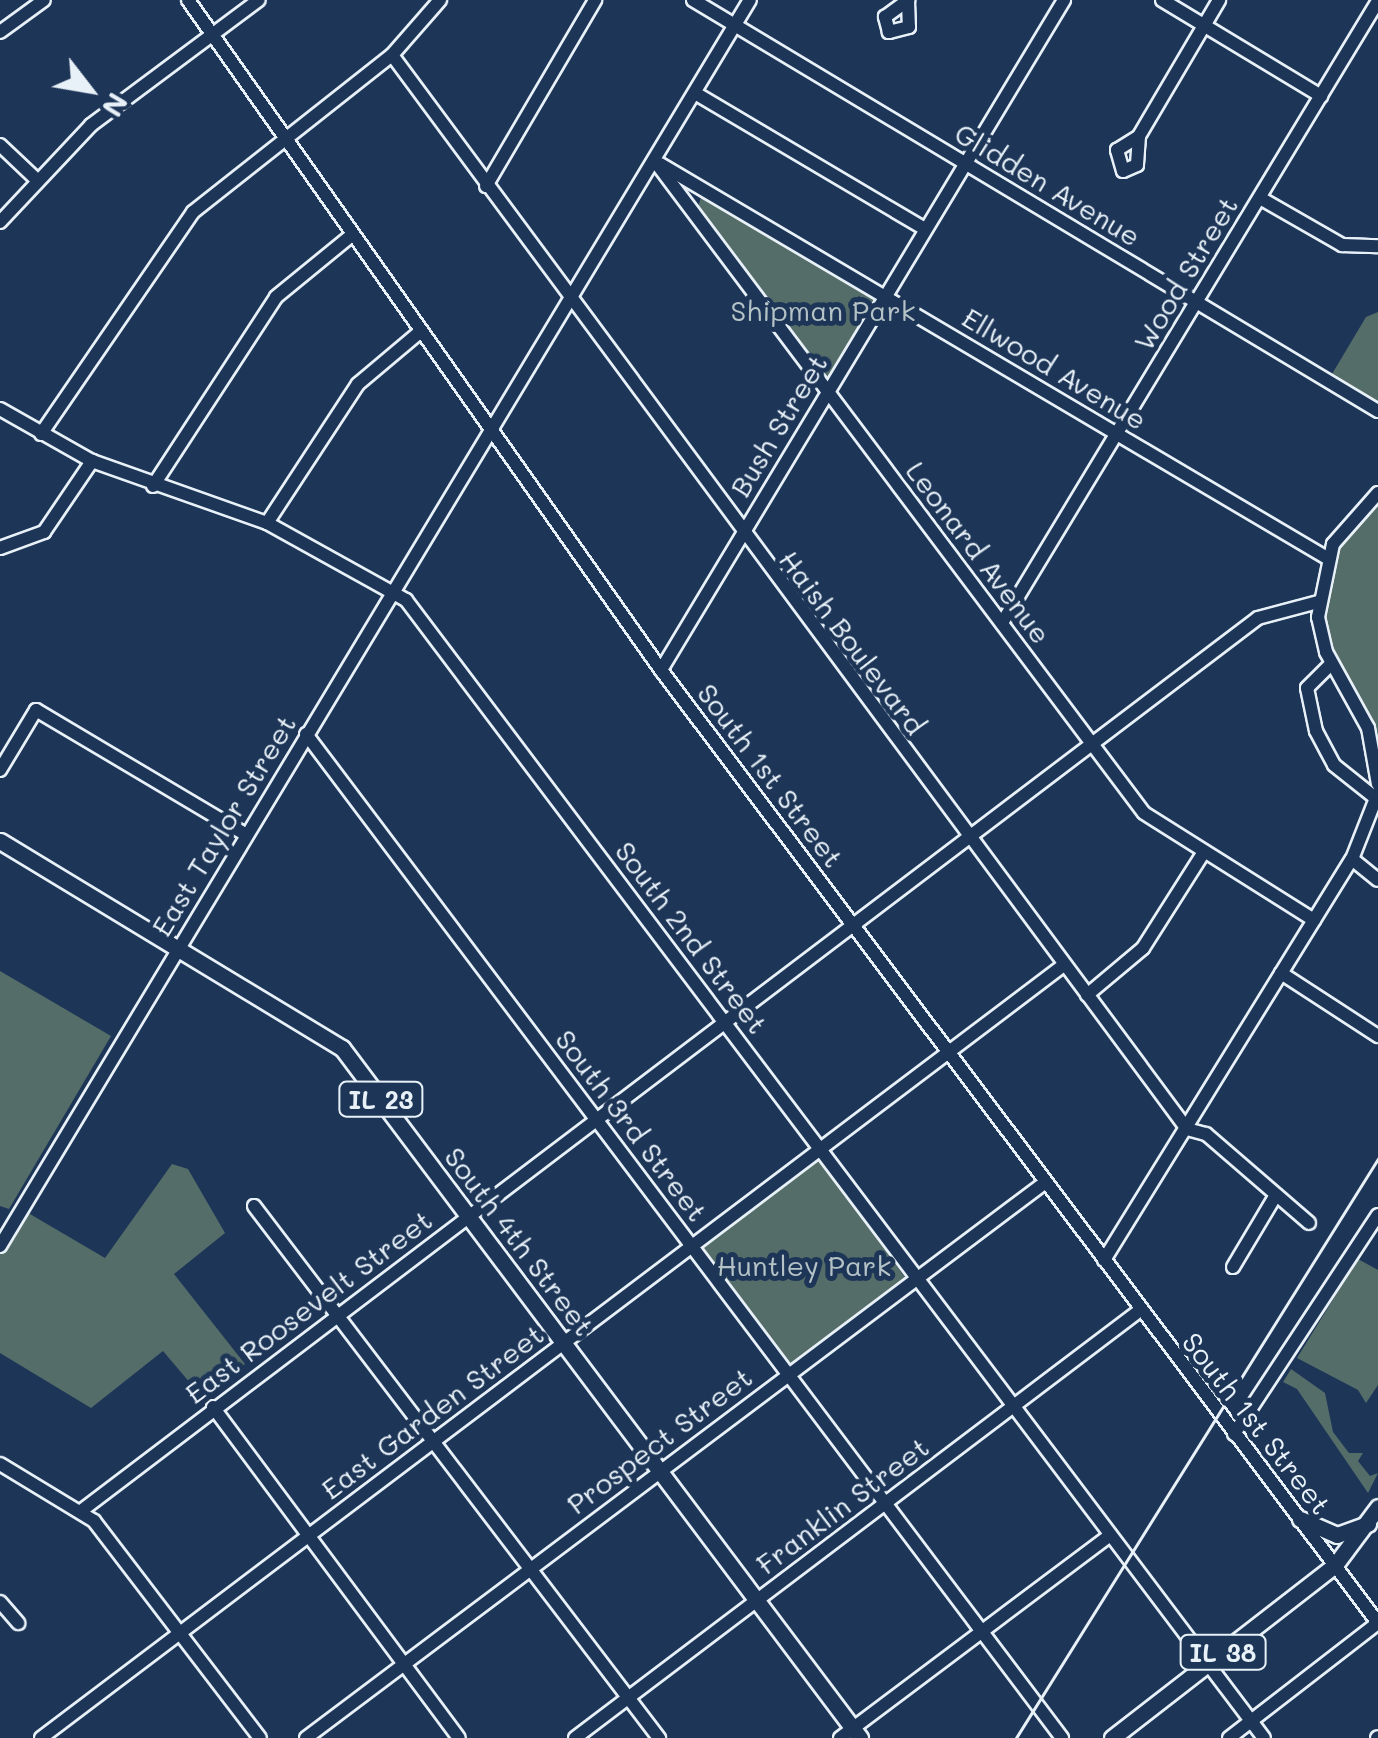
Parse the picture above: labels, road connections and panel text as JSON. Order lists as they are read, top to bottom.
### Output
{
  "streets": {
    "main road": ["IL 23", "South 4th Street", "IL 38"],
    "street": [
      "Glidden Avenue",
      "Wood Street",
      "Ellwood Avenue",
      "Bush Street",
      "Leonard Avenue",
      "Haish Boulevard",
      "South 1st Street",
      "East Taylor Street",
      "South 2nd Street",
      "South 3rd Street",
      "East Roosevelt Street",
      "East Garden Street",
      "Prospect Street",
      "Franklin Street"
    ]
  },
  "crossings": [
    ["Glidden Avenue", "Wood Street"],
    ["Glidden Avenue", "Bush Street"],
    ["Glidden Avenue", "East Taylor Street"],
    ["Wood Street", "Ellwood Avenue"],
    ["Wood Street", "Leonard Avenue"],
    ["Ellwood Avenue", "Bush Street"],
    ["Ellwood Avenue", "Leonard Avenue"],
    ["Ellwood Avenue", "East Taylor Street"],
    ["Bush Street", "Leonard Avenue"],
    ["Bush Street", "Haish Boulevard"],
    ["Bush Street", "South 1st Street"],
    ["Leonard Avenue", "East Taylor Street"],
    ["Leonard Avenue", "East Roosevelt Street"],
    ["Haish Boulevard", "East Taylor Street"],
    ["Haish Boulevard", "East Roosevelt Street"],
    ["Haish Boulevard", "East Garden Street"],
    ["South 1st Street", "East Taylor Street"],
    ["South 1st Street", "East Roosevelt Street"],
    ["South 1st Street", "East Garden Street"],
    ["South 1st Street", "Prospect Street"],
    ["South 1st Street", "Franklin Street"],
    ["South 1st Street", "IL 38"],
    ["East Taylor Street", "South 2nd Street"],
    ["East Taylor Street", "South 3rd Street"],
    ["East Taylor Street", "South 4th Street"],
    ["South 2nd Street", "East Roosevelt Street"],
    ["South 2nd Street", "East Garden Street"],
    ["South 2nd Street", "Prospect Street"],
    ["South 2nd Street", "Franklin Street"],
    ["South 2nd Street", "IL 38"],
    ["South 3rd Street", "East Roosevelt Street"],
    ["South 3rd Street", "East Garden Street"],
    ["South 3rd Street", "Prospect Street"],
    ["South 3rd Street", "Franklin Street"],
    ["South 4th Street", "East Roosevelt Street"],
    ["South 4th Street", "East Garden Street"],
    ["South 4th Street", "Prospect Street"],
    ["South 4th Street", "Franklin Street"]
  ],
  "parks": ["Shipman Park", "Huntley Park"],
  "north": "bottom right"
}
